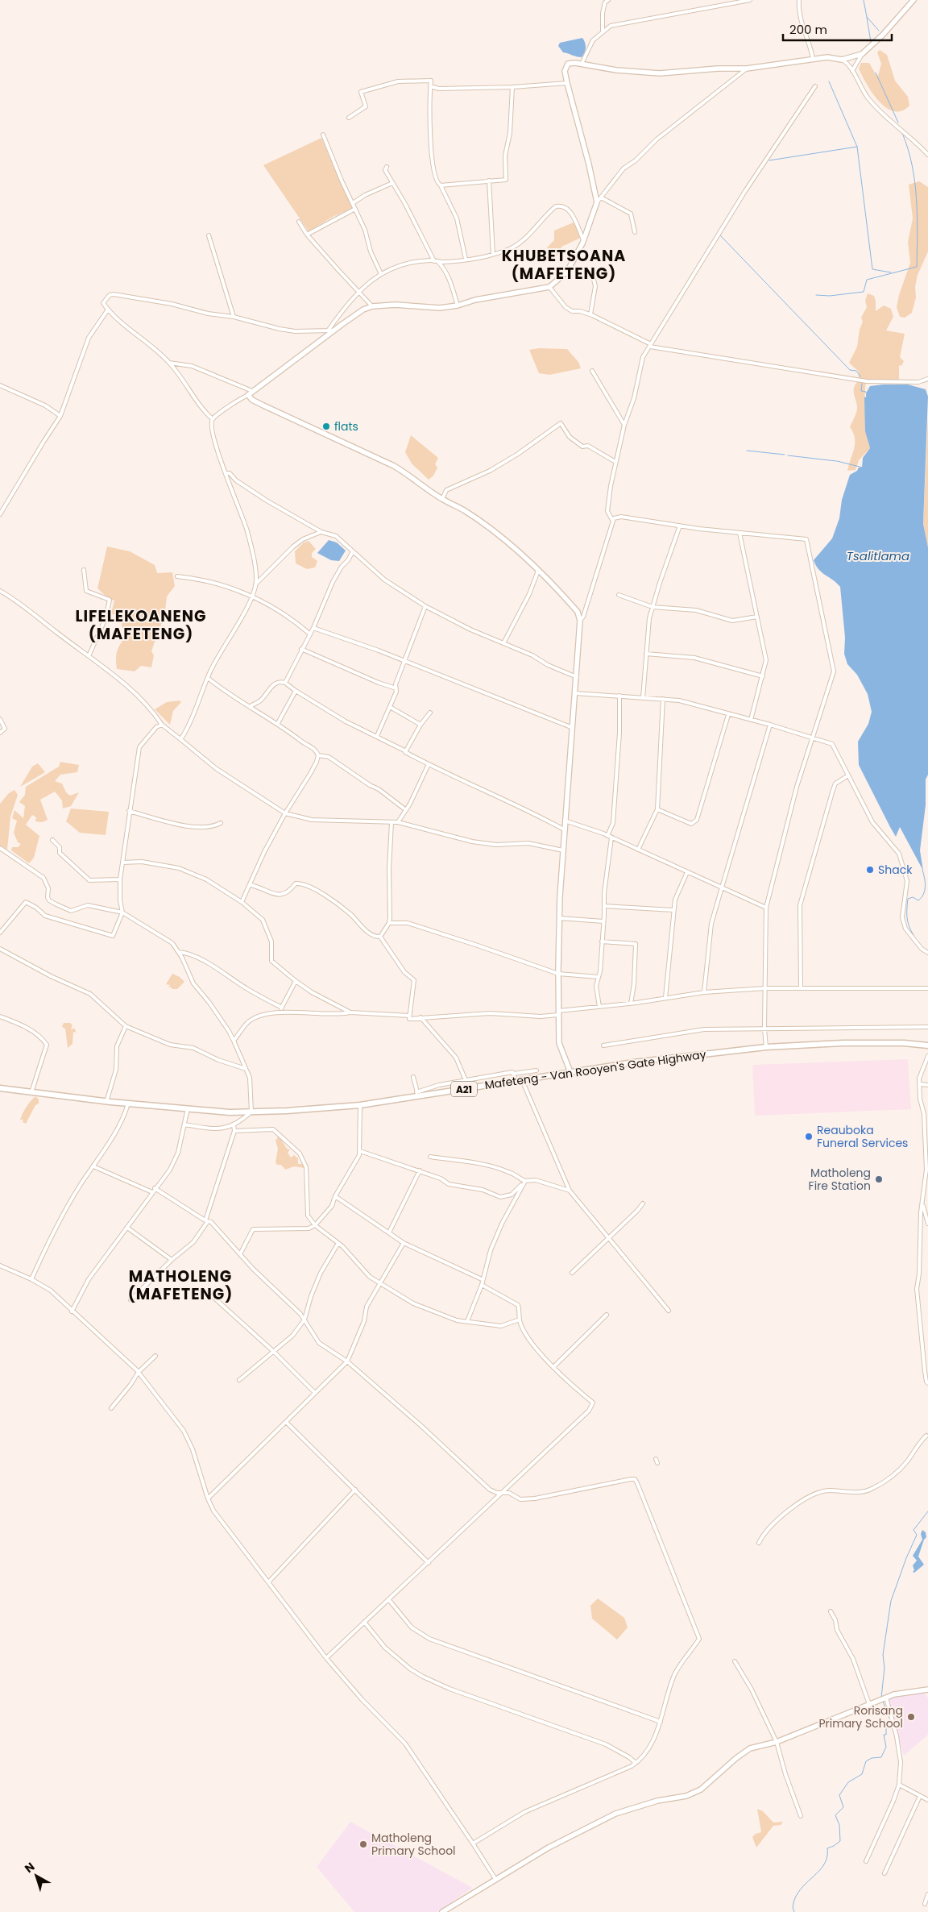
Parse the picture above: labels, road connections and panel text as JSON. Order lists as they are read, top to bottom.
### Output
{
  "streets": {
    "main road": ["Mafeteng - Van Rooyen's Gate Highway", "A21"]
  },
  "districts": ["KHUBETSOANA (MAFETENG)", "LIFELEKOANENG (MAFETENG)", "MATHOLENG (MAFETENG)"],
  "water": ["Tsalitlama"],
  "places": [
    "flats",
    "Shack",
    "Reauboka Funeral Services",
    "Matholeng Fire Station",
    "Rorisang Primary School",
    "Matholeng Primary School"
  ],
  "scale_bar": "200 m",
  "north": "top left"
}
